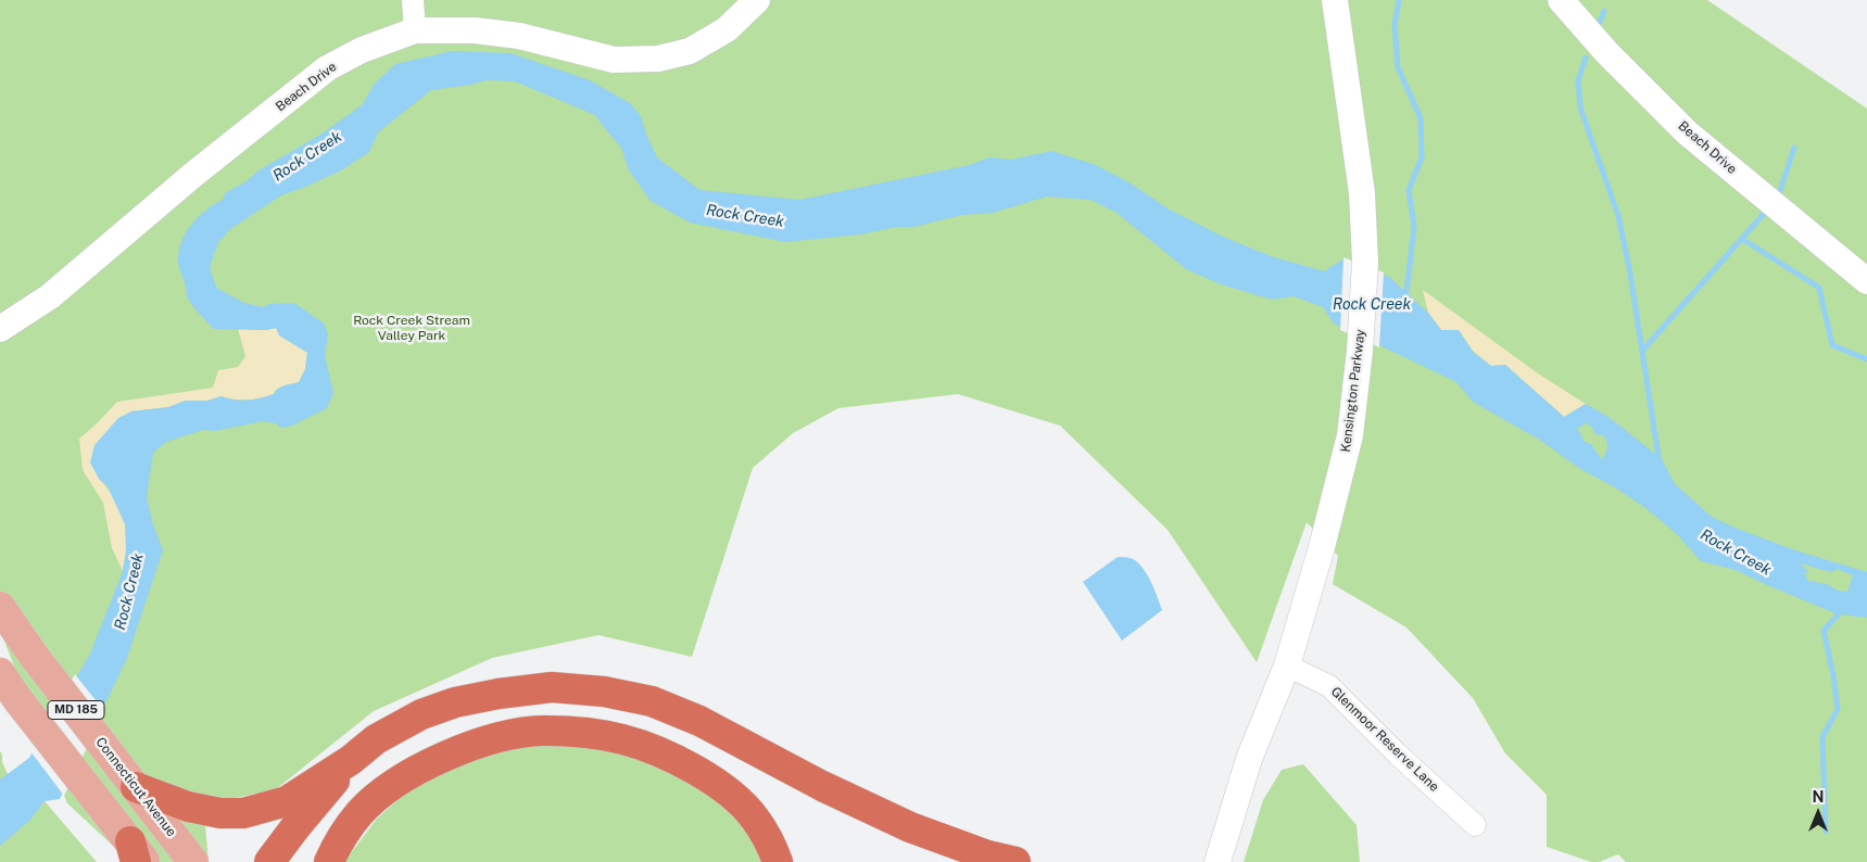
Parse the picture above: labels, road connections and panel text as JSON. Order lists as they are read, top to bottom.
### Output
{
  "streets": {
    "main road": ["MD 185", "Connecticut Avenue"],
    "street": ["Beach Drive", "Kensington Parkway", "Glenmoor Reserve Lane"]
  },
  "crossings": [
    ["Kensington Parkway", "Glenmoor Reserve Lane"]
  ],
  "water": ["Rock Creek"],
  "parks": ["Rock Creek Stream Valley Park"],
  "north": "top"
}
